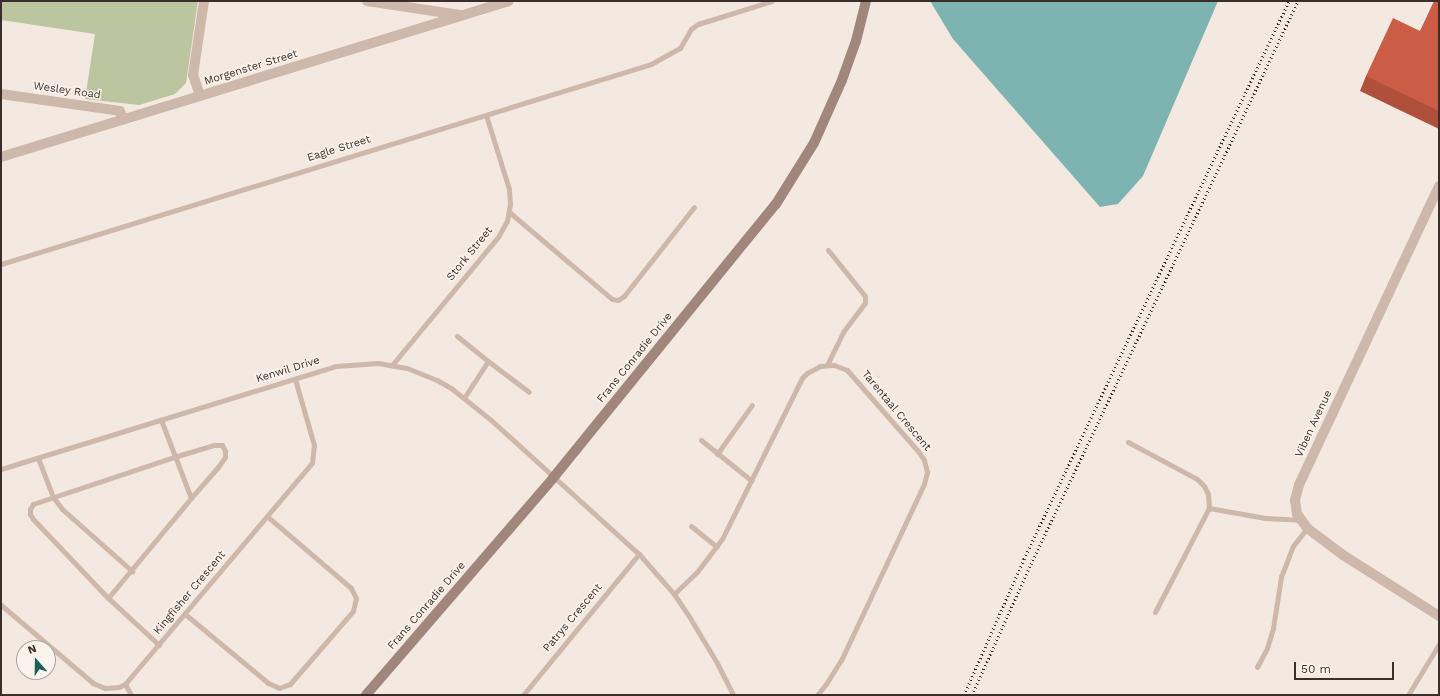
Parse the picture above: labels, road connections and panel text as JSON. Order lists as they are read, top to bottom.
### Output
{
  "streets": {
    "street": [
      "Morgenster Street",
      "Wesley Road",
      "Frans Conradie Drive",
      "Viben Avenue"
    ],
    "lane": [
      "Eagle Street",
      "Stork Street",
      "Kenwil Drive",
      "Tarentaal Crescent",
      "Kingfisher Crescent",
      "Patrys Crescent"
    ]
  },
  "crossings": [
    ["Morgenster Street", "Wesley Road"],
    ["Eagle Street", "Stork Street"],
    ["Stork Street", "Kenwil Drive"],
    ["Frans Conradie Drive", "Kenwil Drive"],
    ["Kenwil Drive", "Kingfisher Crescent"]
  ],
  "scale_bar": "50 m",
  "north": "top"
}
